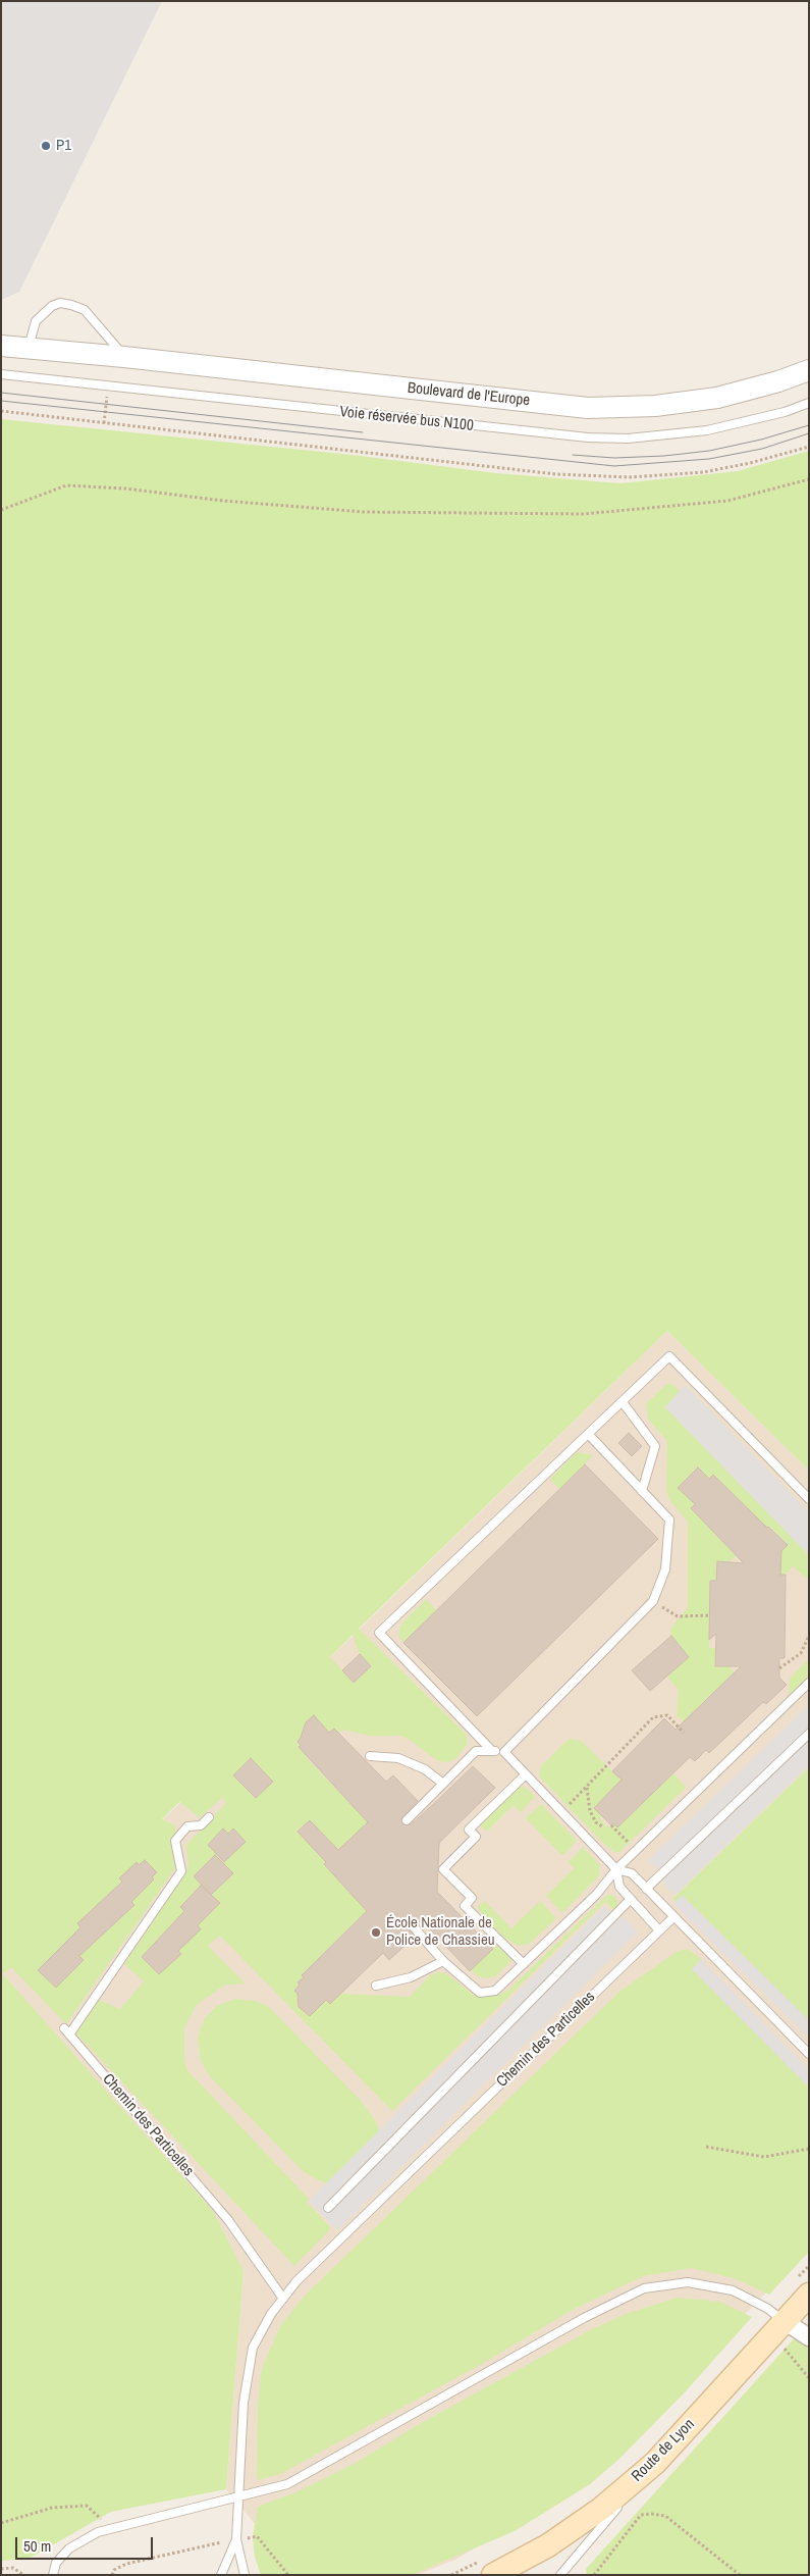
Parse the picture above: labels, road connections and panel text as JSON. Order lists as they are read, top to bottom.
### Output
{
  "streets": {
    "main road": ["Route de Lyon"],
    "street": ["Boulevard de l'Europe"],
    "lane": ["Voie réservée bus N100", "Chemin des Particelles"]
  },
  "places": ["P1", "École Nationale de Police de Chassieu"],
  "scale_bar": "50 m"
}
